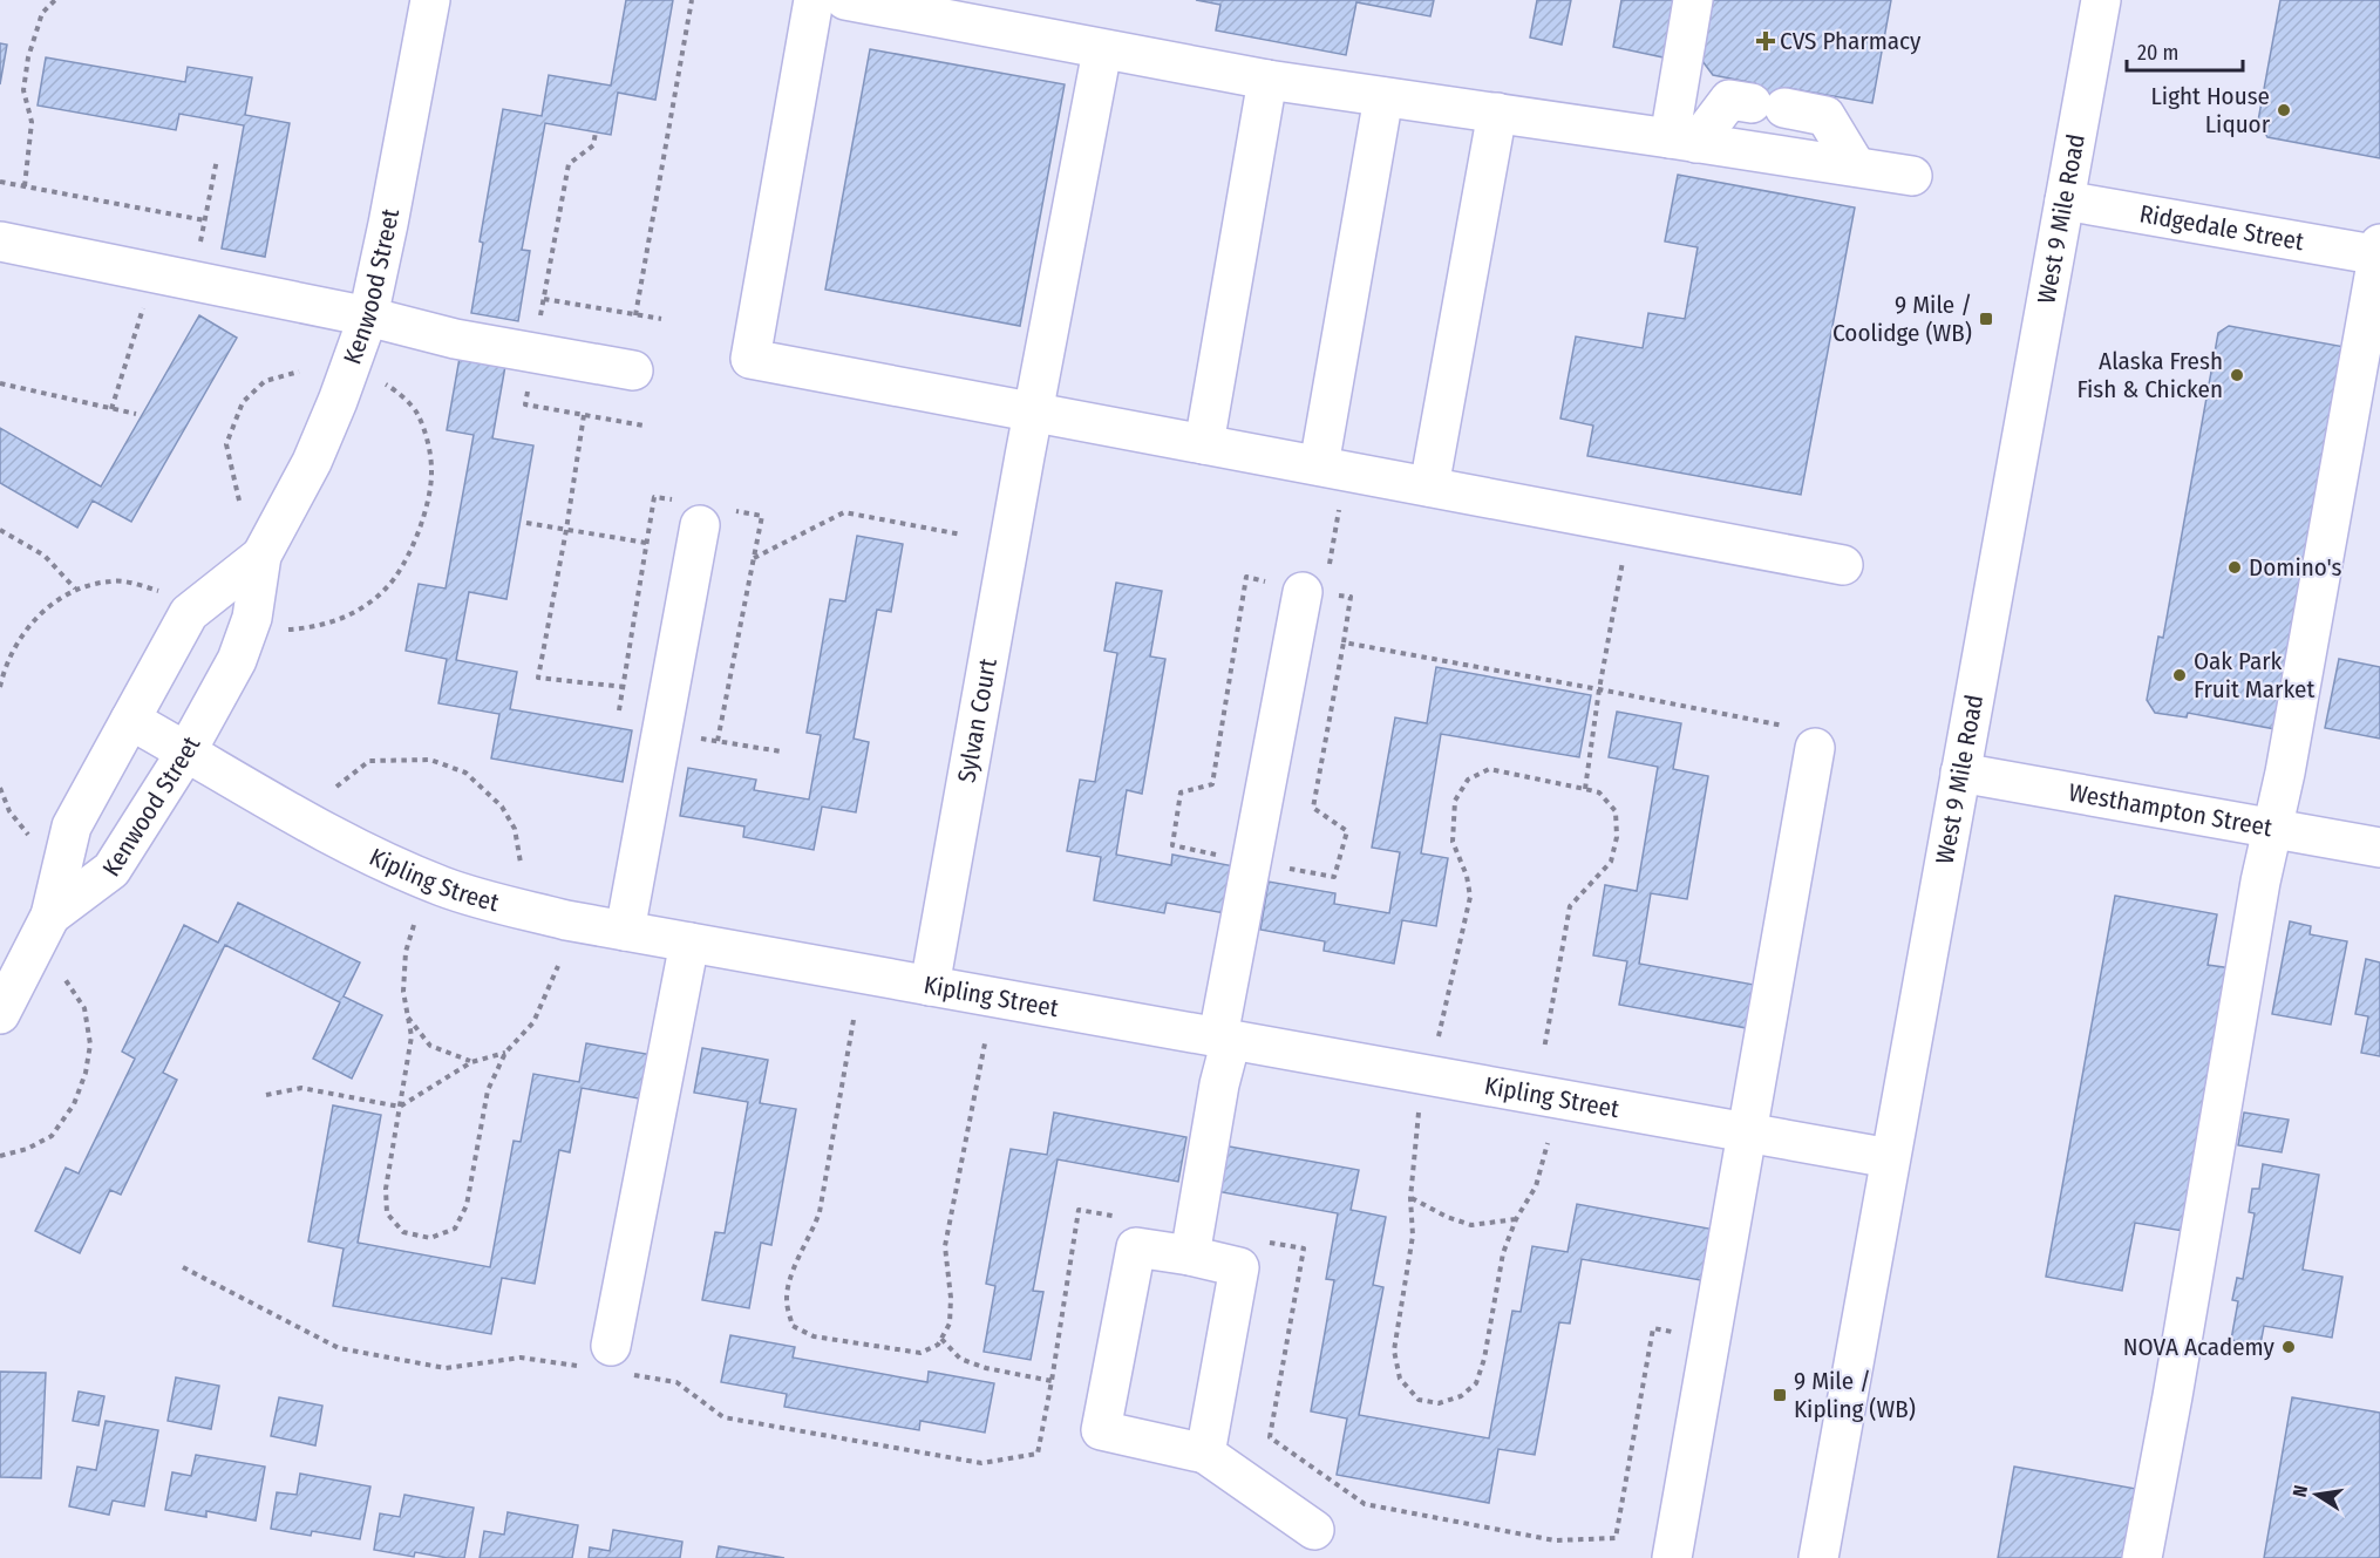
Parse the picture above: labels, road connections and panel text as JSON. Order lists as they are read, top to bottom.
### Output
{
  "streets": {
    "street": [
      "West 9 Mile Road",
      "Ridgedale Street",
      "Kenwood Street",
      "Sylvan Court",
      "Westhampton Street",
      "Kipling Street"
    ]
  },
  "crossings": [
    ["West 9 Mile Road", "Ridgedale Street"],
    ["West 9 Mile Road", "Westhampton Street"],
    ["West 9 Mile Road", "Kipling Street"],
    ["Kenwood Street", "Kipling Street"],
    ["Sylvan Court", "Kipling Street"]
  ],
  "places": {
    "health": ["CVS Pharmacy"],
    "other": [
      "Light House Liquor",
      "Alaska Fresh Fish & Chicken",
      "Domino's",
      "Oak Park Fruit Market",
      "NOVA Academy"
    ],
    "transit": ["9 Mile / Coolidge (WB)", "9 Mile / Kipling (WB)"]
  },
  "scale_bar": "20 m",
  "north": "left"
}
